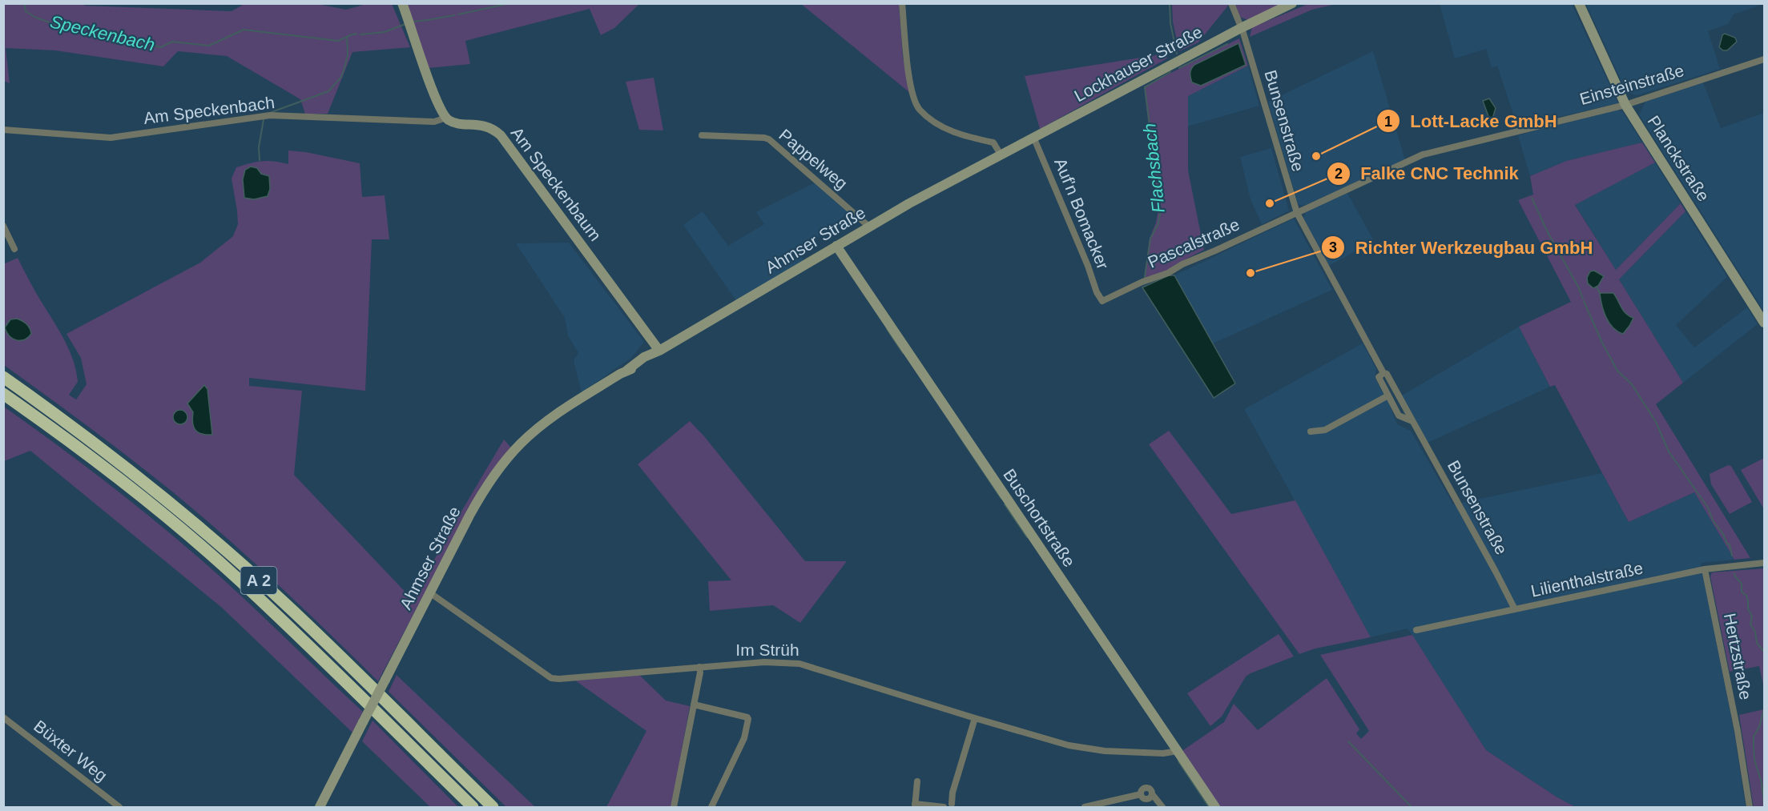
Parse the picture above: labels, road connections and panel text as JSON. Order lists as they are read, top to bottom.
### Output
{
  "streets": {
    "highway": ["A 2"],
    "street": [
      "Lockhauser Straße",
      "Einsteinstraße",
      "Am Speckenbach",
      "Bunsenstraße",
      "Planckstraße",
      "Pappelweg",
      "Am Speckenbaum",
      "Auf'n Bomacker",
      "Ahmser Straße",
      "Pascalstraße",
      "Buschortstraße",
      "Lilienthalstraße",
      "Im Strüh",
      "Hertzstraße",
      "Büxter Weg"
    ]
  },
  "crossings": [
    ["Lockhauser Straße", "Bunsenstraße"],
    ["Lockhauser Straße", "Auf'n Bomacker"],
    ["Lockhauser Straße", "Ahmser Straße"],
    ["Einsteinstraße", "Bunsenstraße"],
    ["Einsteinstraße", "Planckstraße"],
    ["Einsteinstraße", "Pascalstraße"],
    ["Am Speckenbach", "Am Speckenbaum"],
    ["Bunsenstraße", "Pascalstraße"],
    ["Bunsenstraße", "Lilienthalstraße"],
    ["Pappelweg", "Ahmser Straße"],
    ["Am Speckenbaum", "Ahmser Straße"],
    ["Auf'n Bomacker", "Pascalstraße"],
    ["Ahmser Straße", "Buschortstraße"],
    ["Ahmser Straße", "Im Strüh"],
    ["Buschortstraße", "Im Strüh"],
    ["Lilienthalstraße", "Hertzstraße"]
  ],
  "water": ["Speckenbach", "Flachsbach"],
  "places": ["Lott-Lacke GmbH", "Falke CNC Technik", "Richter Werkzeugbau GmbH"]
}
